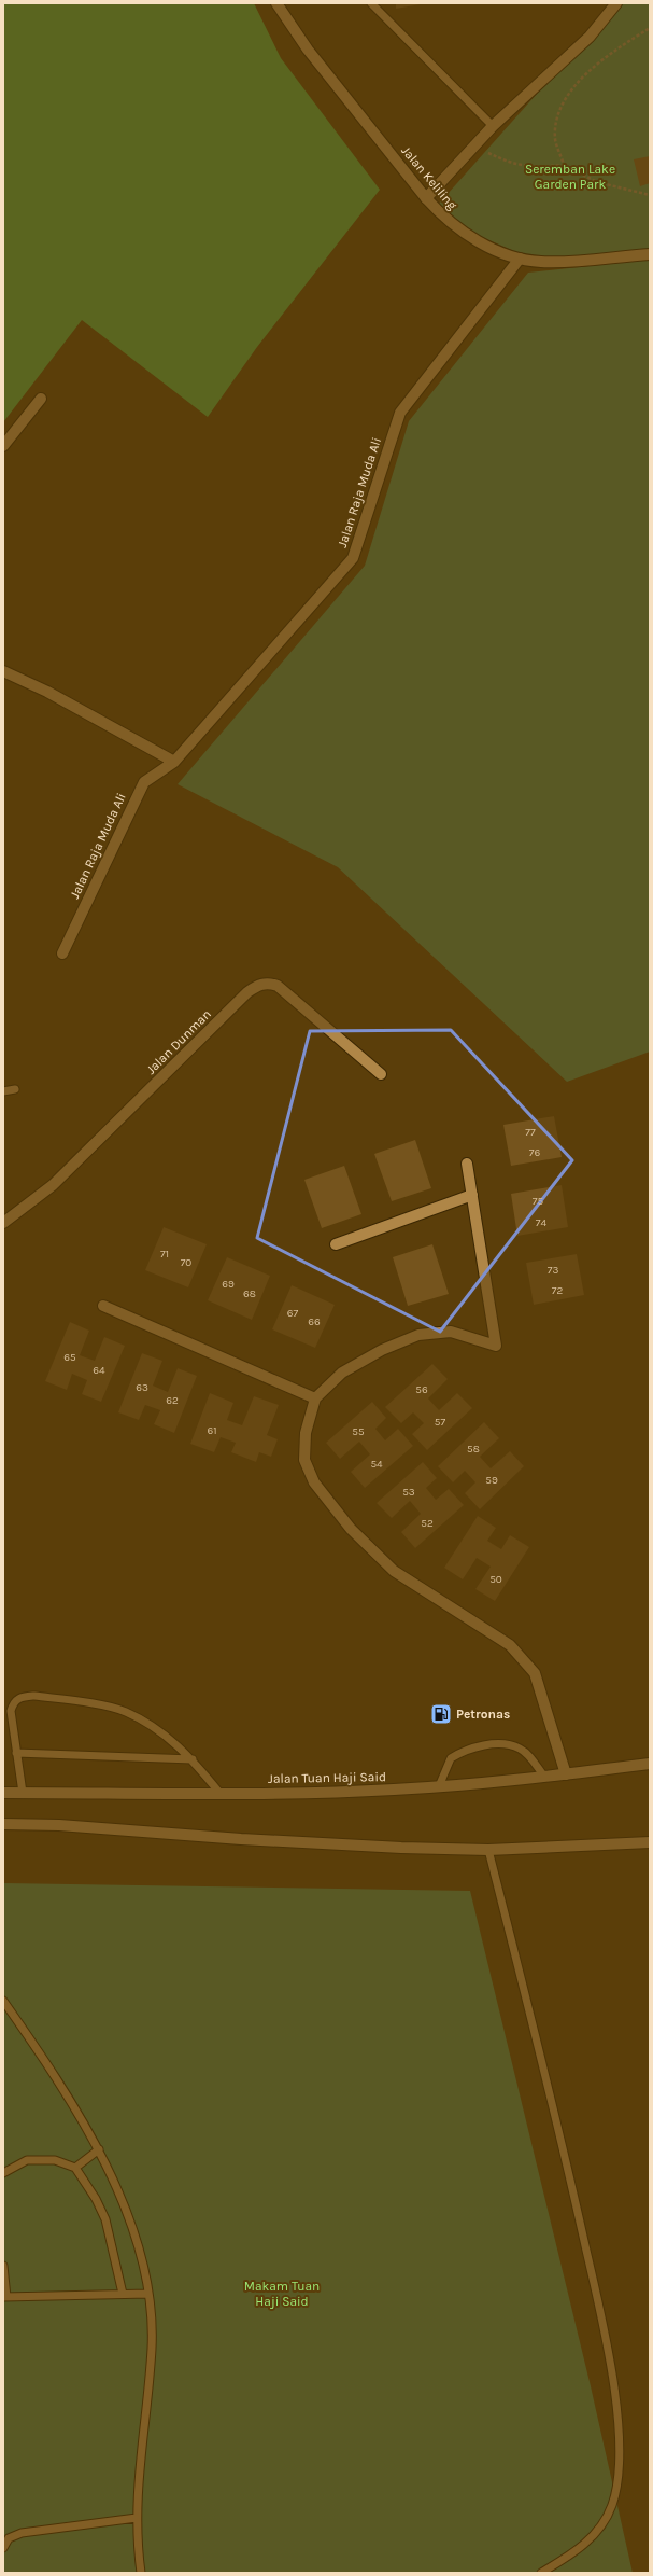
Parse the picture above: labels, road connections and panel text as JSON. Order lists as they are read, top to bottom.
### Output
{
  "streets": {
    "street": [
      "Jalan Keliling",
      "Jalan Raja Muda Ali",
      "Jalan Dunman",
      "Jalan Tuan Haji Said"
    ]
  },
  "crossings": [
    ["Jalan Keliling", "Jalan Raja Muda Ali"]
  ],
  "parks": ["Seremban Lake Garden Park", "Makam Tuan Haji Said"],
  "places": {
    "fuel station": ["Petronas"]
  },
  "house_numbers": [
    "77",
    "76",
    "75",
    "74",
    "71",
    "70",
    "73",
    "69",
    "72",
    "68",
    "67",
    "66",
    "65",
    "64",
    "63",
    "56",
    "62",
    "57",
    "61",
    "55",
    "58",
    "54",
    "59",
    "53",
    "52",
    "50"
  ]
}
